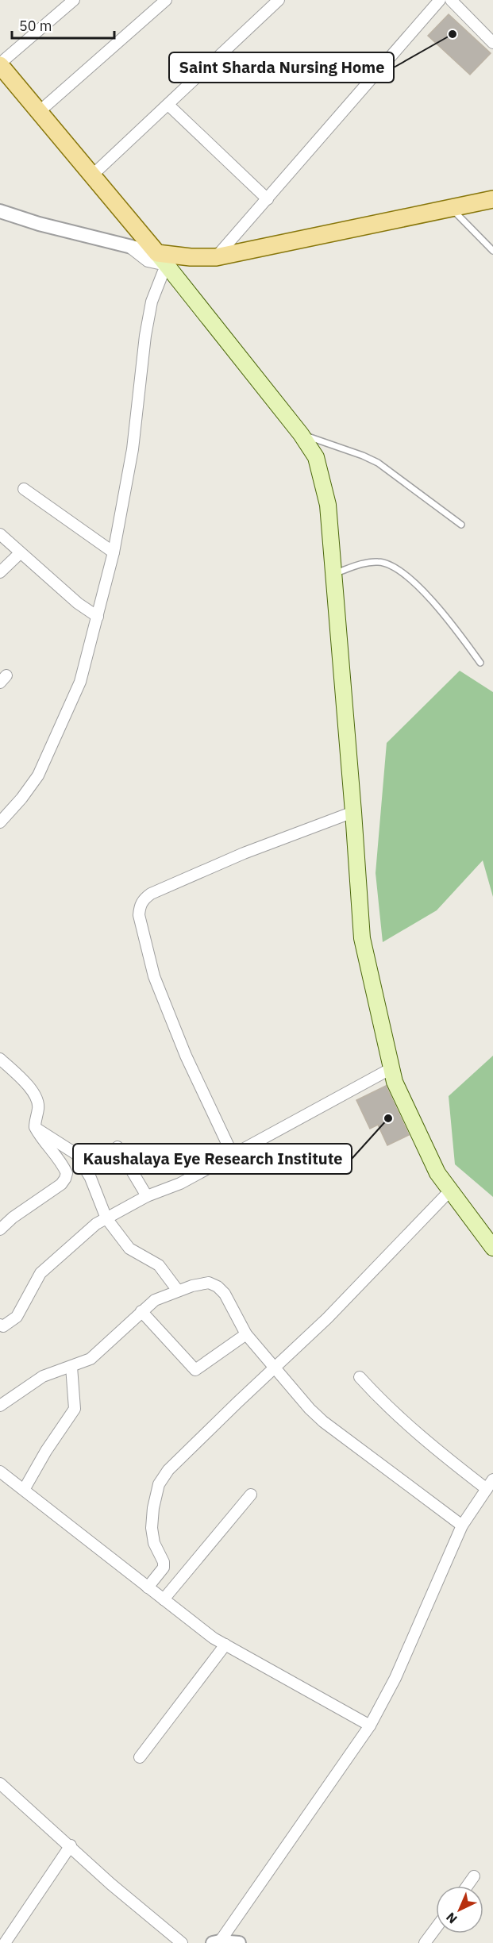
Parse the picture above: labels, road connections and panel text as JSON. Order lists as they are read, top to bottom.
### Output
{
  "places": ["Saint Sharda Nursing Home", "Kaushalaya Eye Research Institute"],
  "scale_bar": "50 m",
  "north": "bottom left"
}
